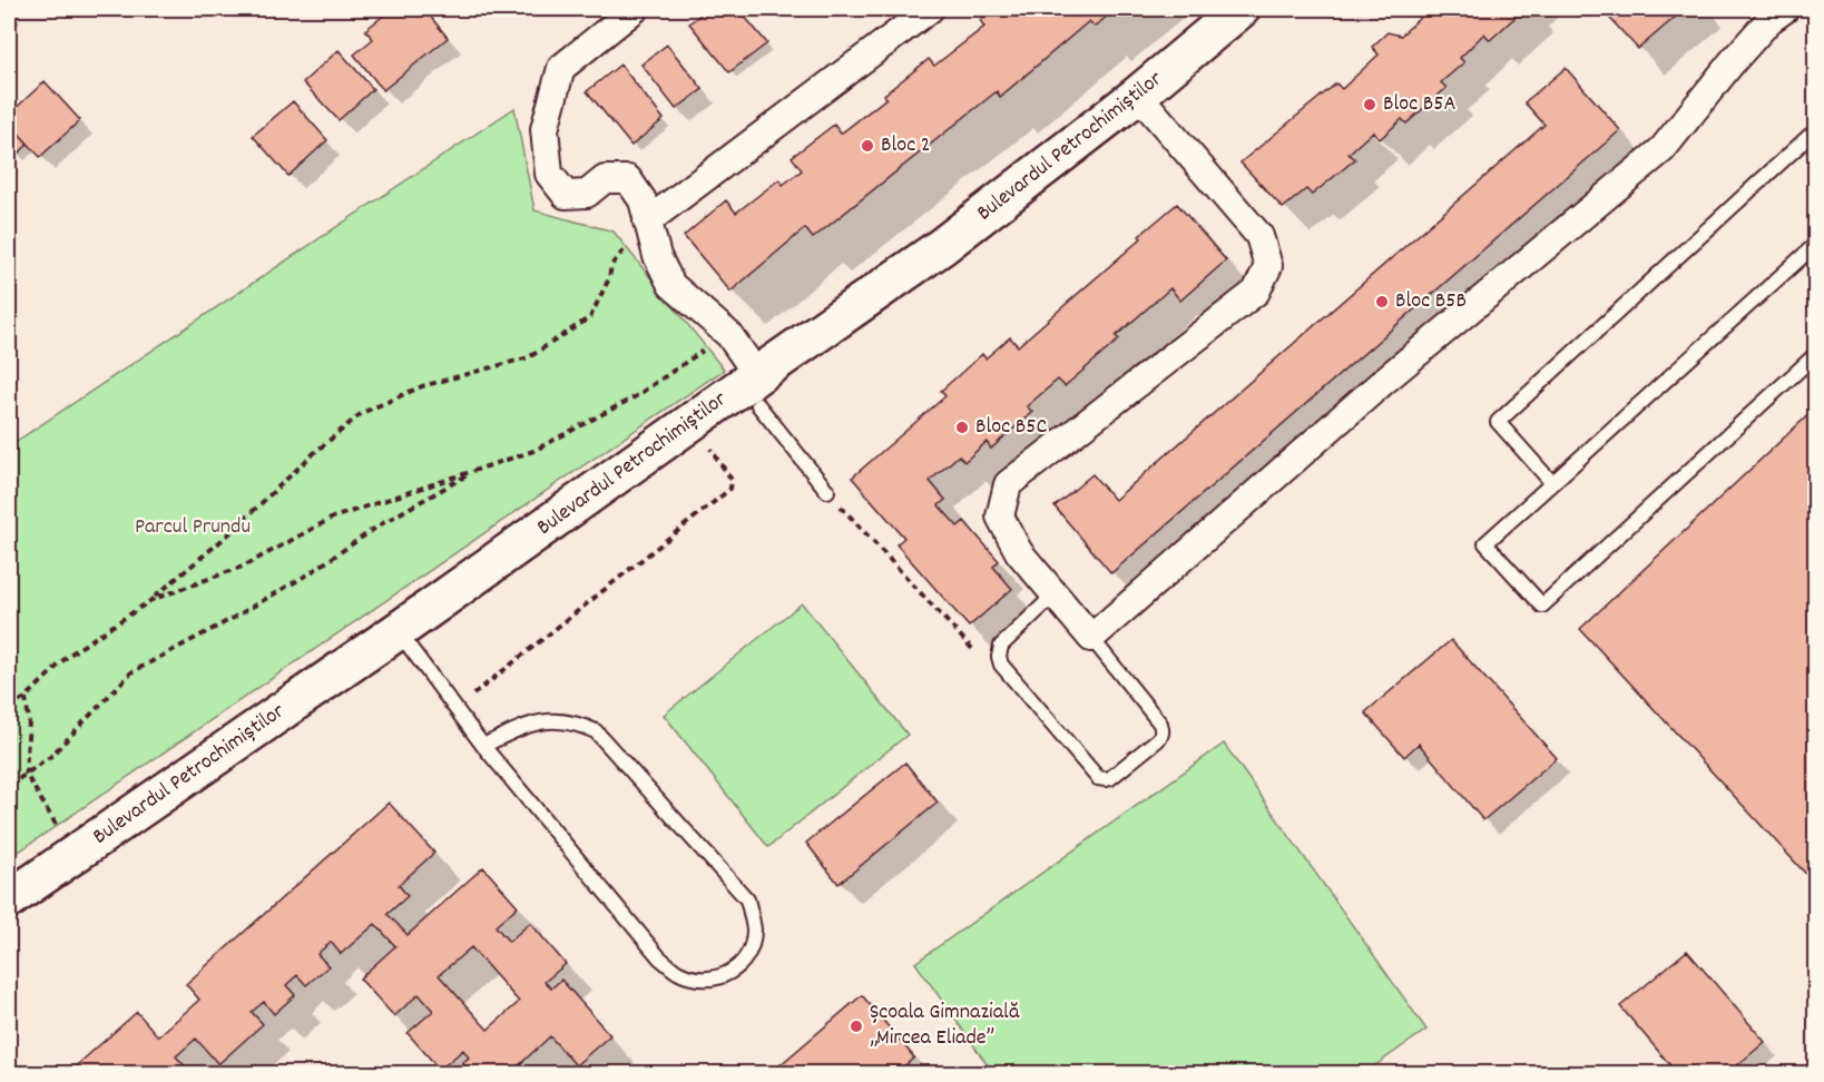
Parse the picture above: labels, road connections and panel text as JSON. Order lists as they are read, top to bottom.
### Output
{
  "streets": {
    "main road": ["Bulevardul Petrochimiștilor"]
  },
  "parks": ["Parcul Prundu"],
  "places": [
    "Bloc B5A",
    "Bloc 2",
    "Bloc B5B",
    "Bloc B5C",
    "Școala Gimnazială „Mircea Eliade”"
  ]
}
